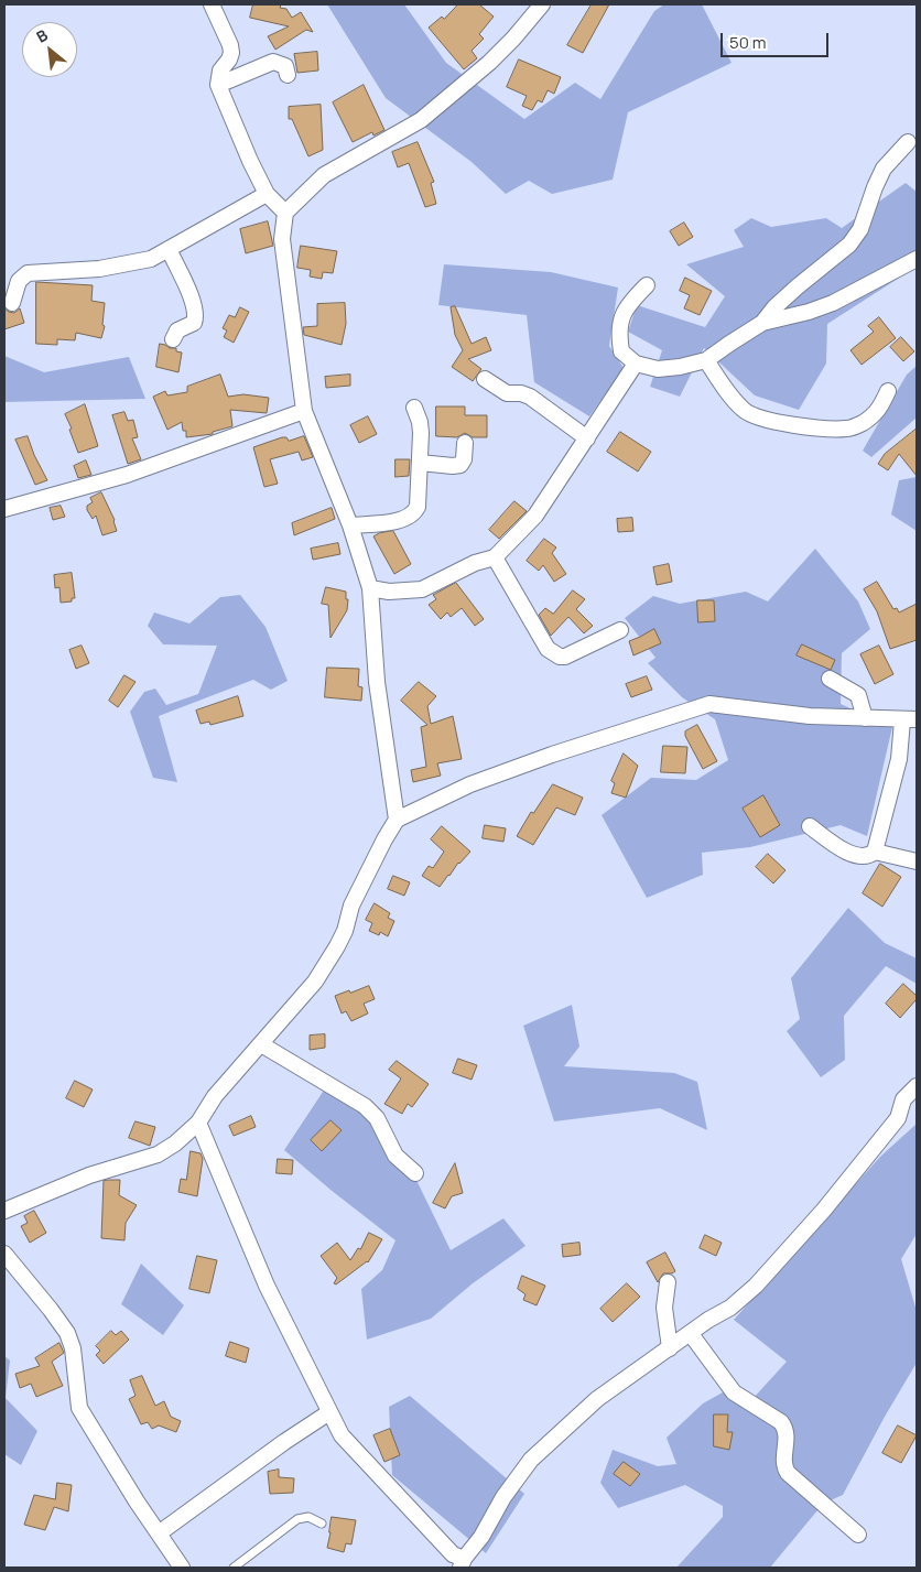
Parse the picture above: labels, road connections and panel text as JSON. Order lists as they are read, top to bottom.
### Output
{
  "scale_bar": "50 m",
  "north": "top left"
}
